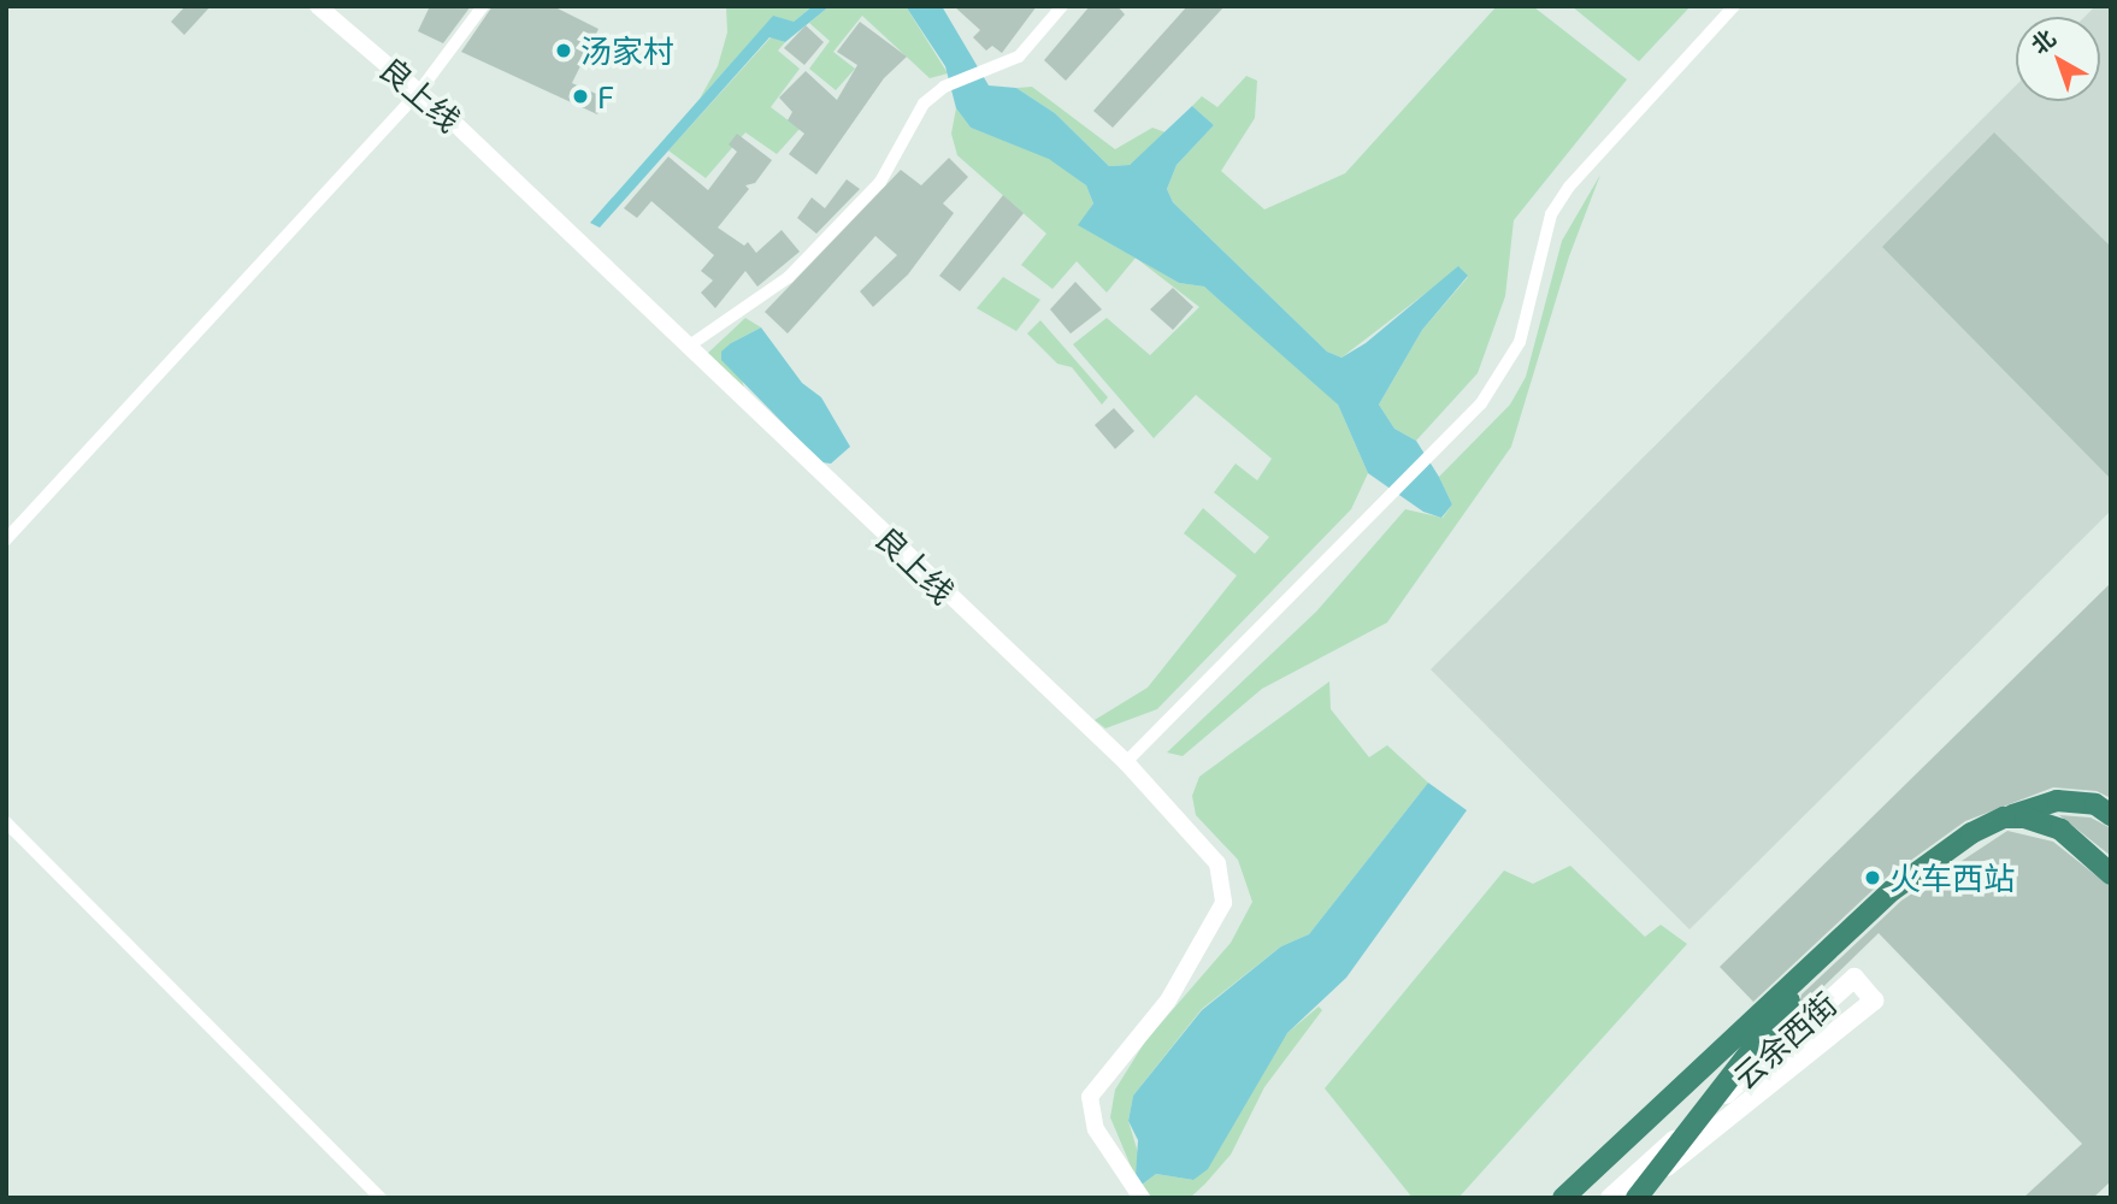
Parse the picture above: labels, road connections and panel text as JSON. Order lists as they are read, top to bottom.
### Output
{
  "streets": {
    "main road": ["云余西街"],
    "street": ["良上线"]
  },
  "places": ["汤家村", "F", "火车西站"],
  "north": "top left"
}
